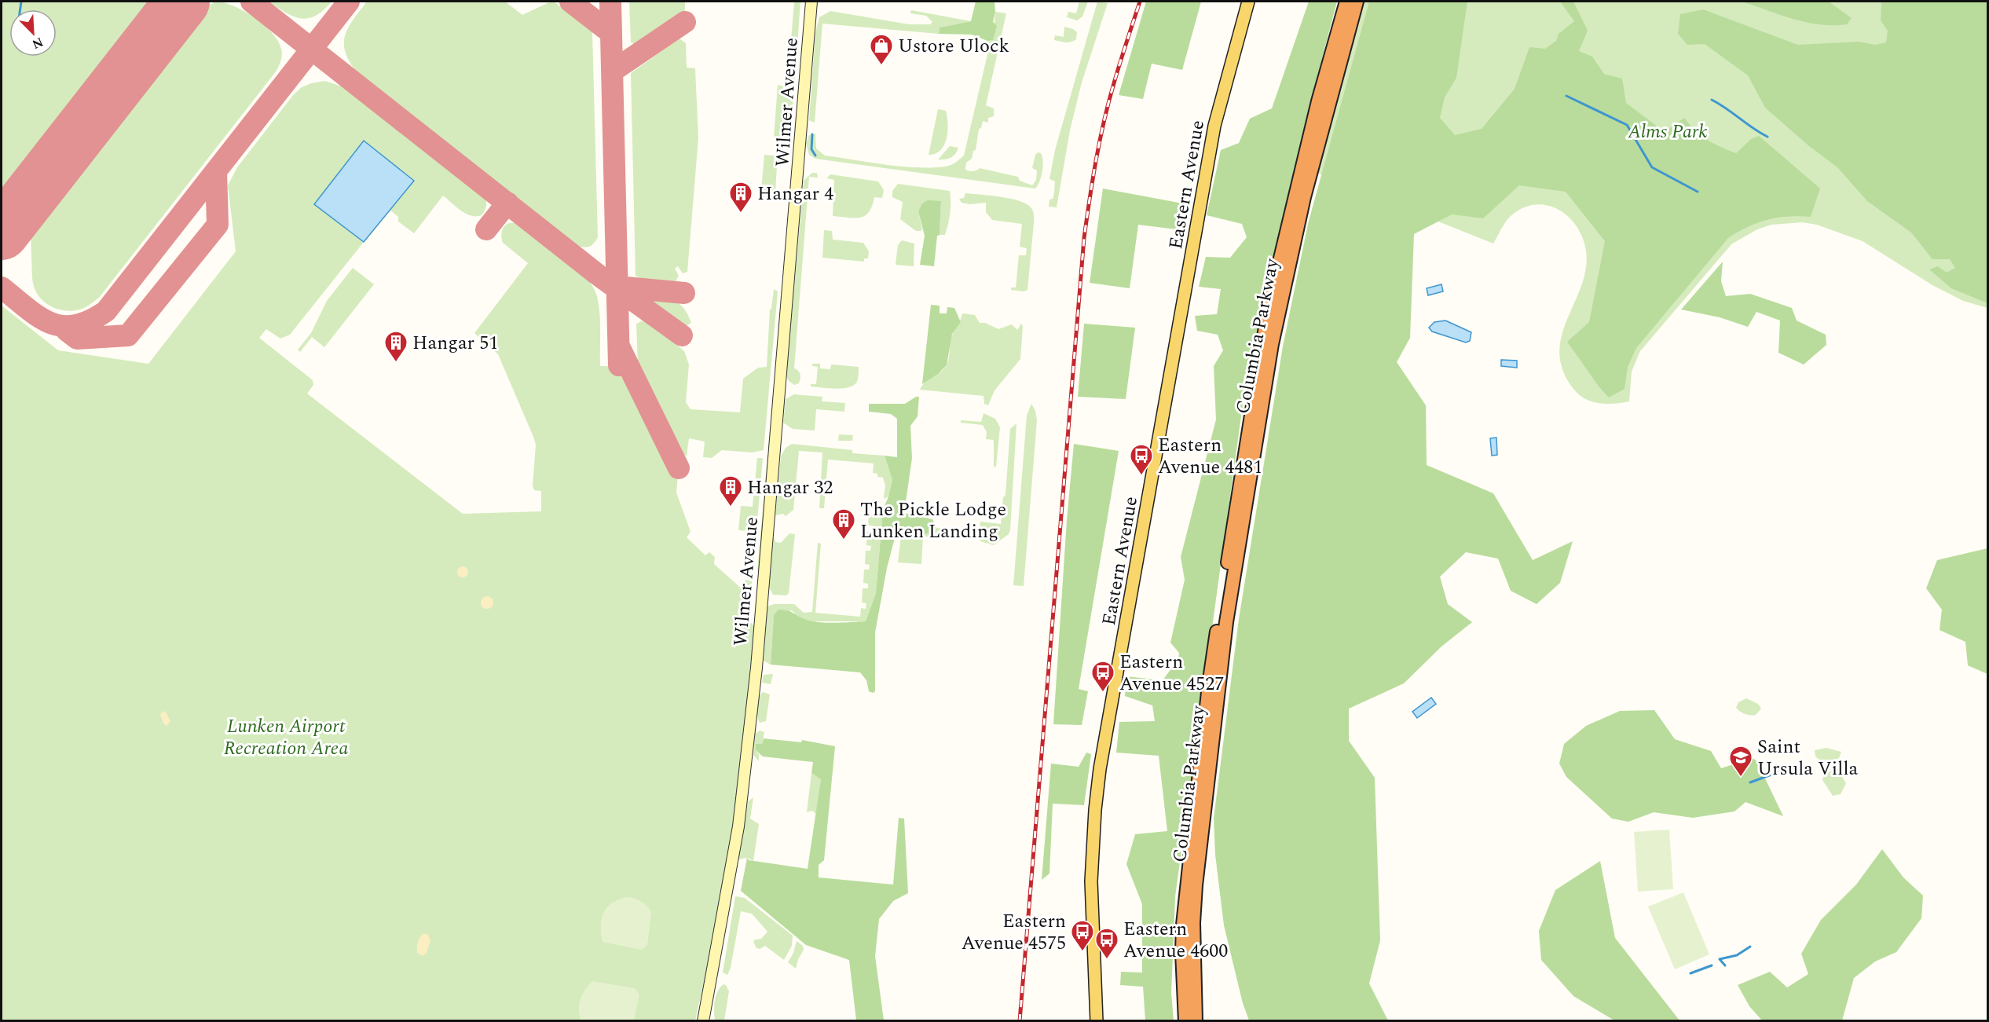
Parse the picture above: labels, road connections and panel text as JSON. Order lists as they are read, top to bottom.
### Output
{
  "streets": {
    "highway": ["Columbia Parkway"],
    "main road": ["Eastern Avenue"],
    "street": ["Wilmer Avenue"]
  },
  "parks": ["Alms Park", "Lunken Airport Recreation Area"],
  "places": {
    "shop": ["Ustore Ulock"],
    "building": [
      "Hangar 4",
      "Hangar 51",
      "Hangar 32",
      "The Pickle Lodge Lunken Landing"
    ],
    "bus stop": [
      "Eastern Avenue 4481",
      "Eastern Avenue 4527",
      "Eastern Avenue 4575",
      "Eastern Avenue 4600"
    ],
    "school or university": ["Saint Ursula Villa"]
  },
  "north": "bottom right"
}
